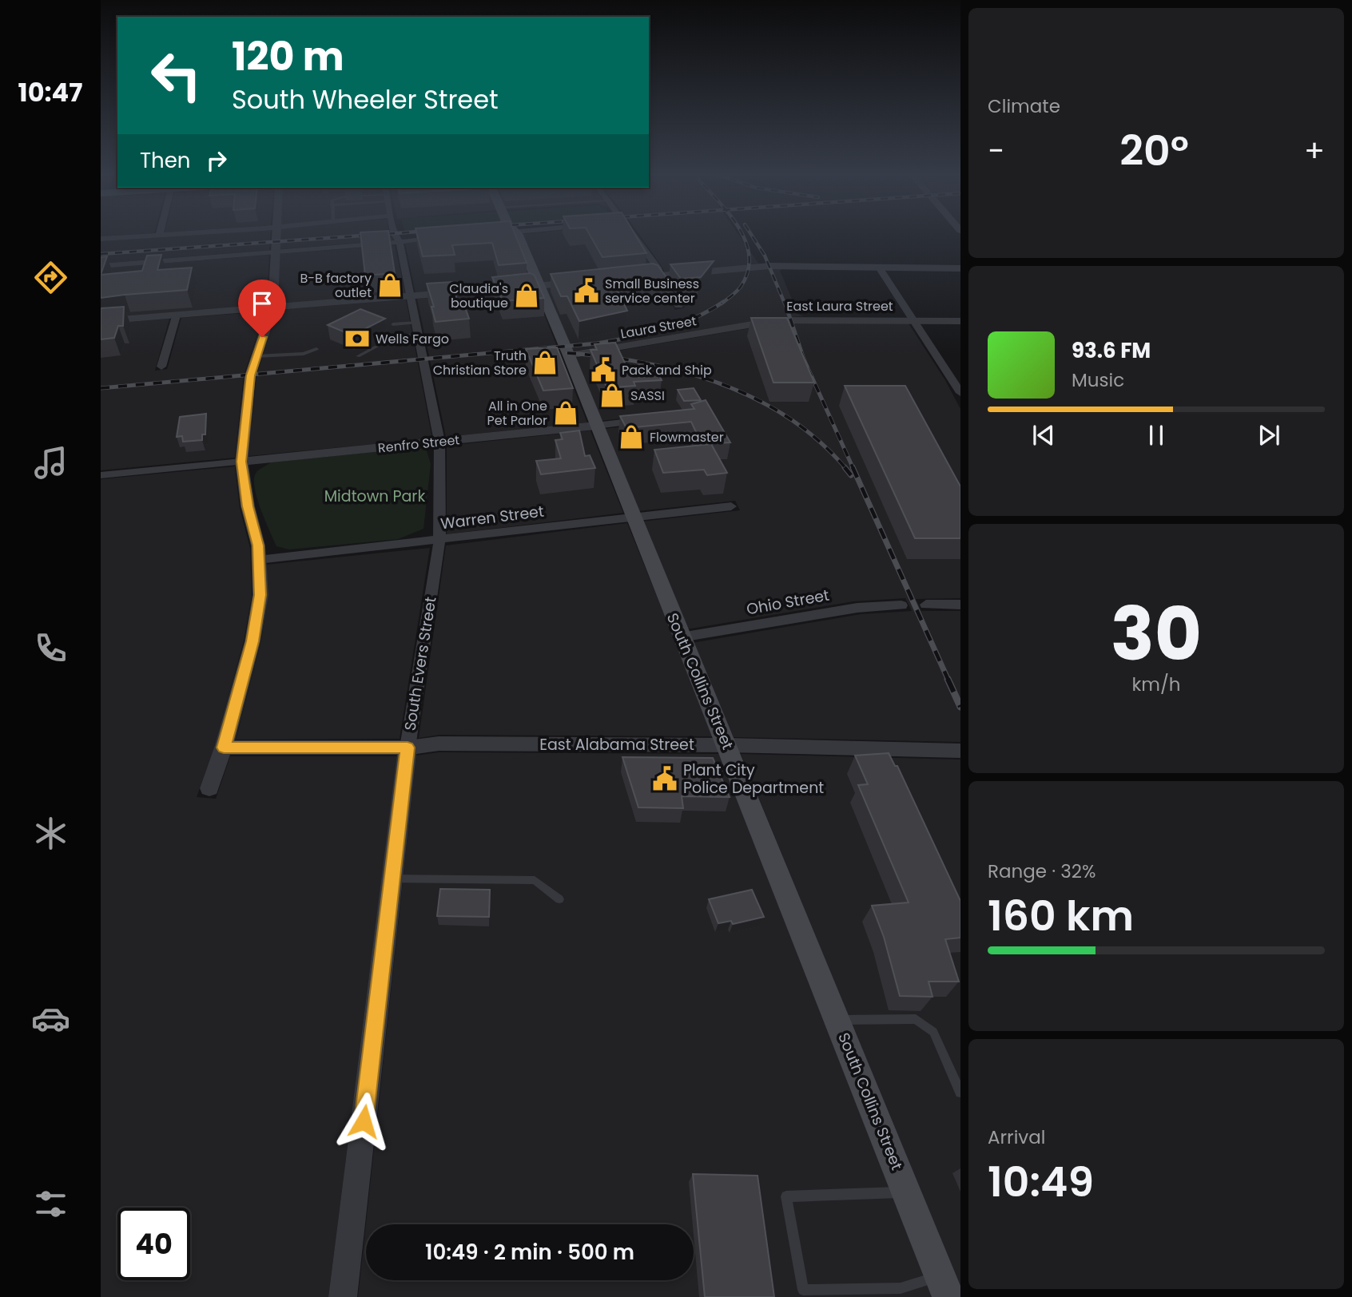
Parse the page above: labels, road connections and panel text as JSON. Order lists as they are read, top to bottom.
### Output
{
  "streets": {
    "main road": ["South Collins Street"],
    "street": [
      "East Laura Street",
      "Laura Street",
      "Renfro Street",
      "Warren Street",
      "Ohio Street",
      "South Evers Street",
      "East Alabama Street"
    ]
  },
  "crossings": [
    ["East Laura Street", "Laura Street"],
    ["Laura Street", "South Collins Street"],
    ["Renfro Street", "South Evers Street"],
    ["Renfro Street", "South Collins Street"],
    ["Warren Street", "South Evers Street"],
    ["Warren Street", "South Collins Street"],
    ["Ohio Street", "South Collins Street"],
    ["South Evers Street", "East Alabama Street"],
    ["South Collins Street", "East Alabama Street"]
  ],
  "parks": ["Midtown Park"],
  "places": {
    "shop": [
      "B-B factory outlet",
      "Claudia's boutique",
      "Truth Christian Store",
      "SASSI",
      "All in One Pet Parlor",
      "Flowmaster"
    ],
    "public building": ["Small Business service center", "Pack and Ship", "Plant City Police Department"],
    "bank": ["Wells Fargo"]
  },
  "page": {
    "tabs": "10:47",
    "tile": [
      "Climate",
      ["30", "km/h"],
      ["Range · 32%", "160 km"],
      ["Arrival", "10:49"]
    ],
    "turn": ["120 m", "South Wheeler Street"],
    "heat": ["−", "20°", "+"],
    "then": "Then",
    "song": ["93.6 FM", "Music"],
    "limit": "40",
    "trip": "10:49 · 2 min · 500 m"
  }
}
